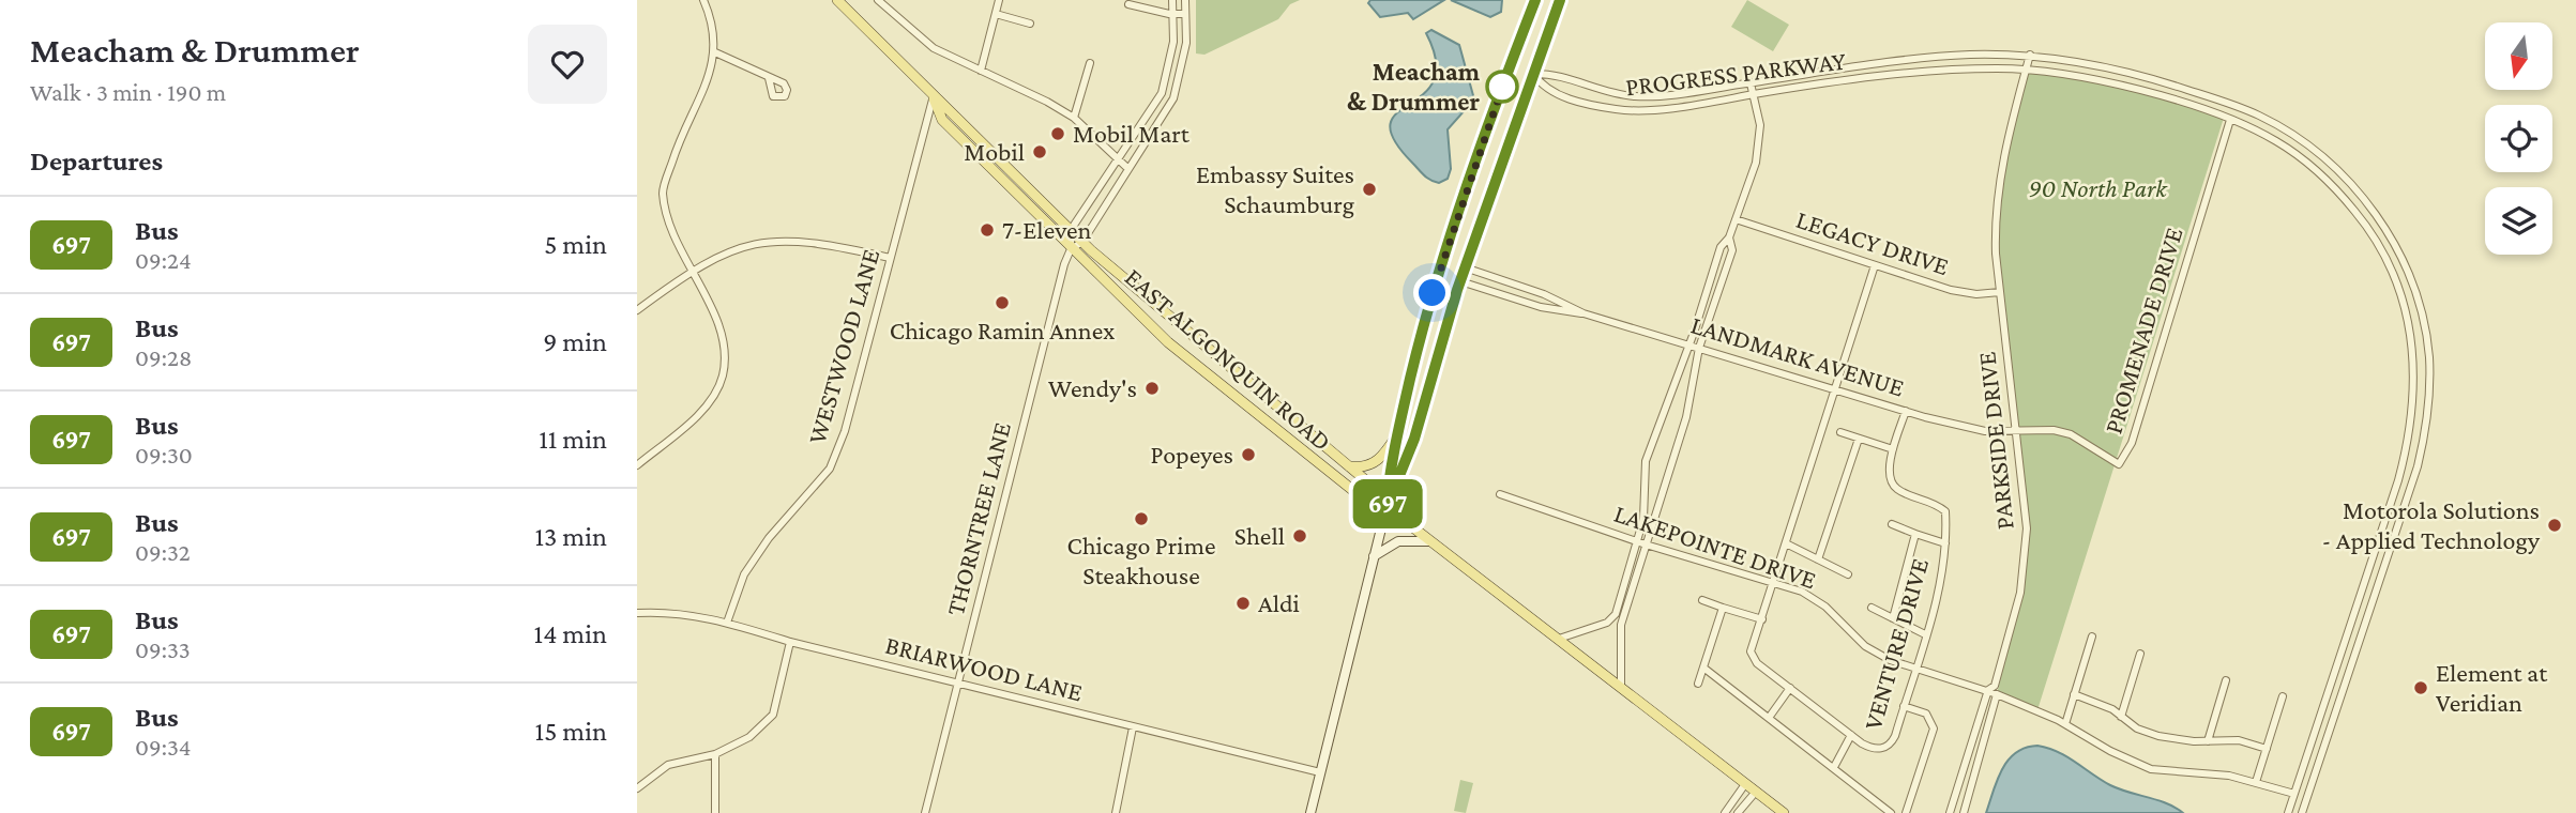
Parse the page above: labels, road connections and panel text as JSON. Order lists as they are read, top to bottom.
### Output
{
  "streets": {
    "main road": ["EAST ALGONQUIN ROAD"],
    "street": [
      "PROGRESS PARKWAY",
      "LEGACY DRIVE",
      "PROMENADE DRIVE",
      "WESTWOOD LANE",
      "LANDMARK AVENUE",
      "PARKSIDE DRIVE",
      "THORNTREE LANE",
      "LAKEPOINTE DRIVE",
      "VENTURE DRIVE",
      "BRIARWOOD LANE"
    ]
  },
  "crossings": [
    ["PROGRESS PARKWAY", "PROMENADE DRIVE"],
    ["PROGRESS PARKWAY", "PARKSIDE DRIVE"],
    ["LEGACY DRIVE", "PARKSIDE DRIVE"],
    ["PROMENADE DRIVE", "LANDMARK AVENUE"],
    ["WESTWOOD LANE", "EAST ALGONQUIN ROAD"],
    ["WESTWOOD LANE", "BRIARWOOD LANE"],
    ["LANDMARK AVENUE", "PARKSIDE DRIVE"],
    ["LANDMARK AVENUE", "VENTURE DRIVE"],
    ["EAST ALGONQUIN ROAD", "THORNTREE LANE"],
    ["PARKSIDE DRIVE", "LAKEPOINTE DRIVE"],
    ["THORNTREE LANE", "BRIARWOOD LANE"],
    ["LAKEPOINTE DRIVE", "VENTURE DRIVE"]
  ],
  "parks": ["90 North Park"],
  "places": [
    "Meacham & Drummer",
    "Mobil Mart",
    "Mobil",
    "Embassy Suites Schaumburg",
    "7-Eleven",
    "Chicago Ramin Annex",
    "Wendy's",
    "Popeyes",
    "Chicago Prime Steakhouse",
    "Motorola Solutions - Applied Technology",
    "Shell",
    "Aldi",
    "Element at Veridian"
  ],
  "lines": ["bus line 697"],
  "north": "bottom",
  "page": {
    "heading": [
      ["Meacham & Drummer", "Walk · 3 min · 190 m"],
      "Departures"
    ],
    "on_map": "697",
    "list": [
      {
        "mark": "697",
        "name": "Bus",
        "note": "09:24",
        "value": "5 min"
      },
      {
        "mark": "697",
        "name": "Bus",
        "note": "09:28",
        "value": "9 min"
      },
      {
        "mark": "697",
        "name": "Bus",
        "note": "09:30",
        "value": "11 min"
      },
      {
        "mark": "697",
        "name": "Bus",
        "note": "09:32",
        "value": "13 min"
      },
      {
        "mark": "697",
        "name": "Bus",
        "note": "09:33",
        "value": "14 min"
      },
      {
        "mark": "697",
        "name": "Bus",
        "note": "09:34",
        "value": "15 min"
      }
    ]
  }
}
